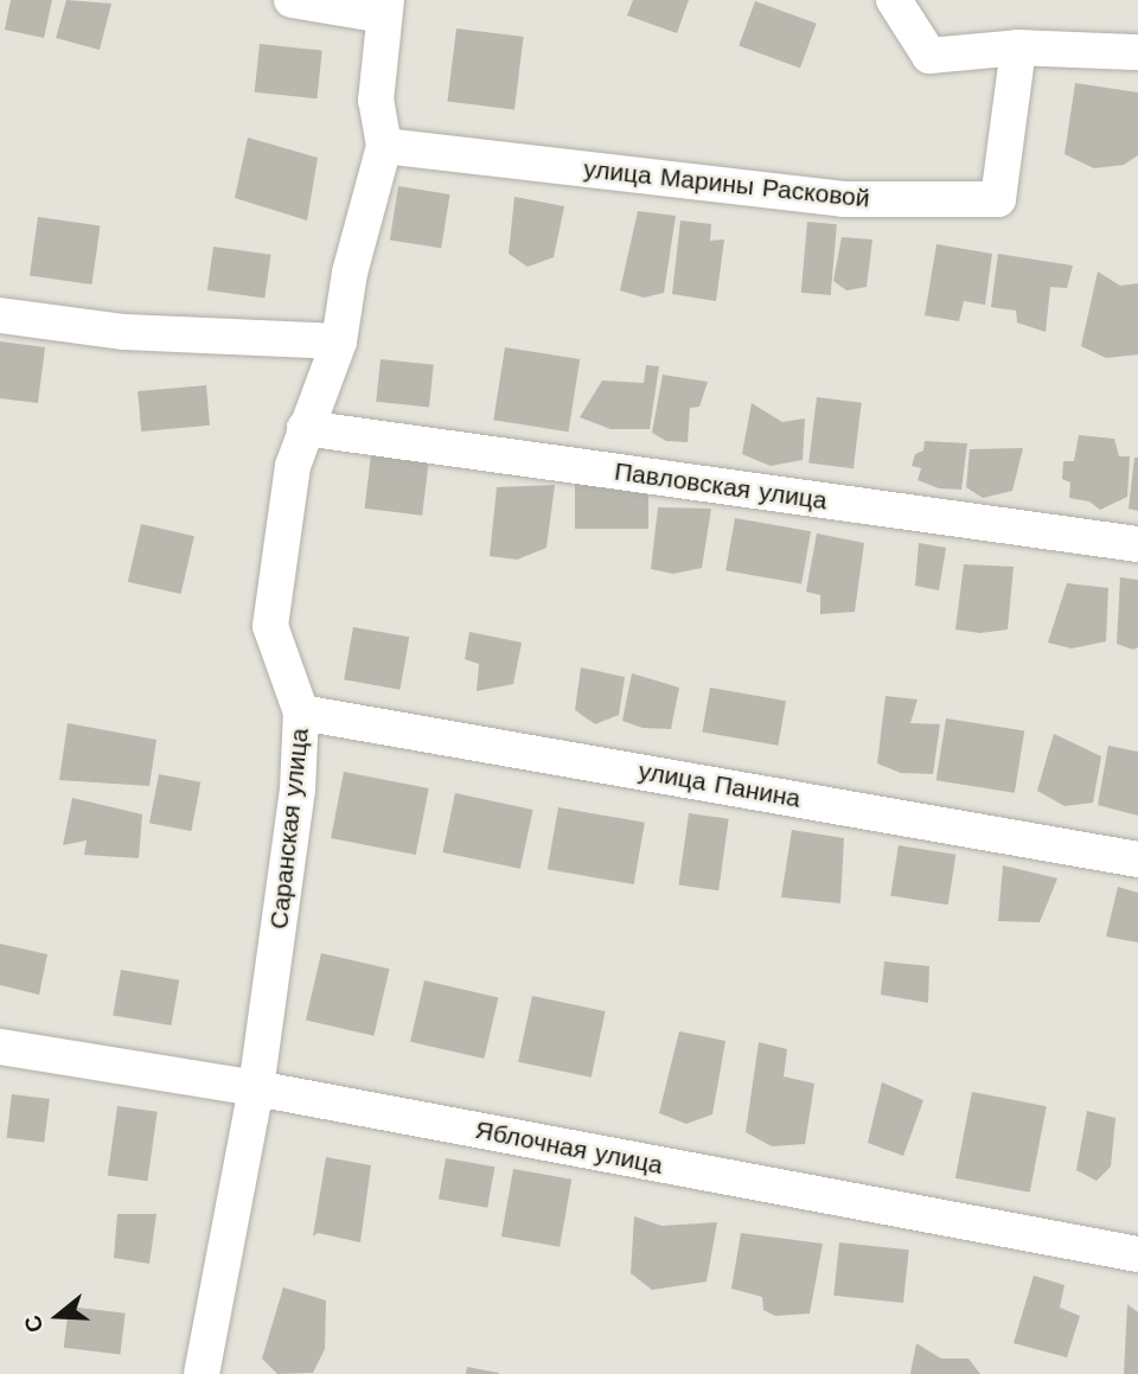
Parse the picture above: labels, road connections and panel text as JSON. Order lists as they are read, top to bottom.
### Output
{
  "streets": {
    "street": [
      "улица Марины Расковой",
      "Павловская улица",
      "улица Панина",
      "Саранская улица",
      "Яблочная улица"
    ]
  },
  "crossings": [
    ["улица Марины Расковой", "Саранская улица"],
    ["Павловская улица", "Саранская улица"],
    ["улица Панина", "Саранская улица"],
    ["Саранская улица", "Яблочная улица"]
  ],
  "north": "left"
}
